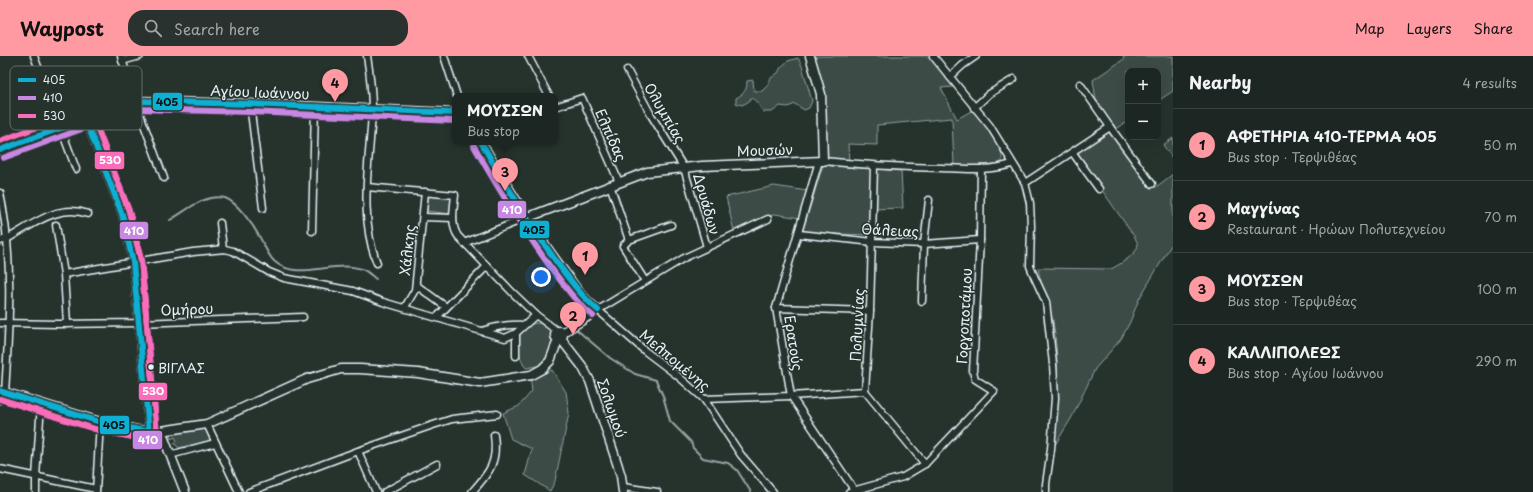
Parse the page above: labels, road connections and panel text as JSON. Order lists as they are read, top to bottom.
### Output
{
  "streets": {
    "street": [
      "Αγίου Ιωάννου",
      "Ολυμπίας",
      "Ελπίδας",
      "Μουσών",
      "Δρυάδων",
      "Θάλειας",
      "Χάλκης",
      "Ομήρου",
      "Γοργοποτάμου",
      "Πολυμνίας",
      "Ερατούς",
      "Μελπομένης",
      "Σολωμού"
    ]
  },
  "crossings": [
    ["Ολυμπίας", "Μουσών"],
    ["Ολυμπίας", "Δρυάδων"],
    ["Ελπίδας", "Μουσών"],
    ["Μουσών", "Δρυάδων"],
    ["Μουσών", "Γοργοποτάμου"],
    ["Μουσών", "Πολυμνίας"],
    ["Μουσών", "Ερατούς"],
    ["Θάλειας", "Γοργοποτάμου"],
    ["Θάλειας", "Πολυμνίας"],
    ["Θάλειας", "Ερατούς"],
    ["Γοργοποτάμου", "Ερατούς"]
  ],
  "places": ["ΒΙΓΛΑΣ"],
  "lines": ["transit line 405", "transit line 410", "transit line 530"],
  "legend": ["405", "410", "530"],
  "page": {
    "header": "Waypost",
    "search": "Search here",
    "nav": ["Map", "Layers", "Share"],
    "heading": ["Nearby", "4 results"],
    "map_buttons": ["+", "−"],
    "pins": [
      "4",
      "3",
      "1",
      "2"
    ],
    "popup": ["ΜΟΥΣΣΩΝ", "Bus stop"],
    "list": [
      {
        "mark": "1",
        "name": "ΑΦΕΤΗΡΙΑ 410-ΤΕΡΜΑ 405",
        "note": "Bus stop · Τερψιθέας",
        "value": "50 m"
      },
      {
        "mark": "2",
        "name": "Μαγγίνας",
        "note": "Restaurant · Ηρώων Πολυτεχνείου",
        "value": "70 m"
      },
      {
        "mark": "3",
        "name": "ΜΟΥΣΣΩΝ",
        "note": "Bus stop · Τερψιθέας",
        "value": "100 m"
      },
      {
        "mark": "4",
        "name": "ΚΑΛΛΙΠΟΛΕΩΣ",
        "note": "Bus stop · Αγίου Ιωάννου",
        "value": "290 m"
      }
    ]
  }
}
